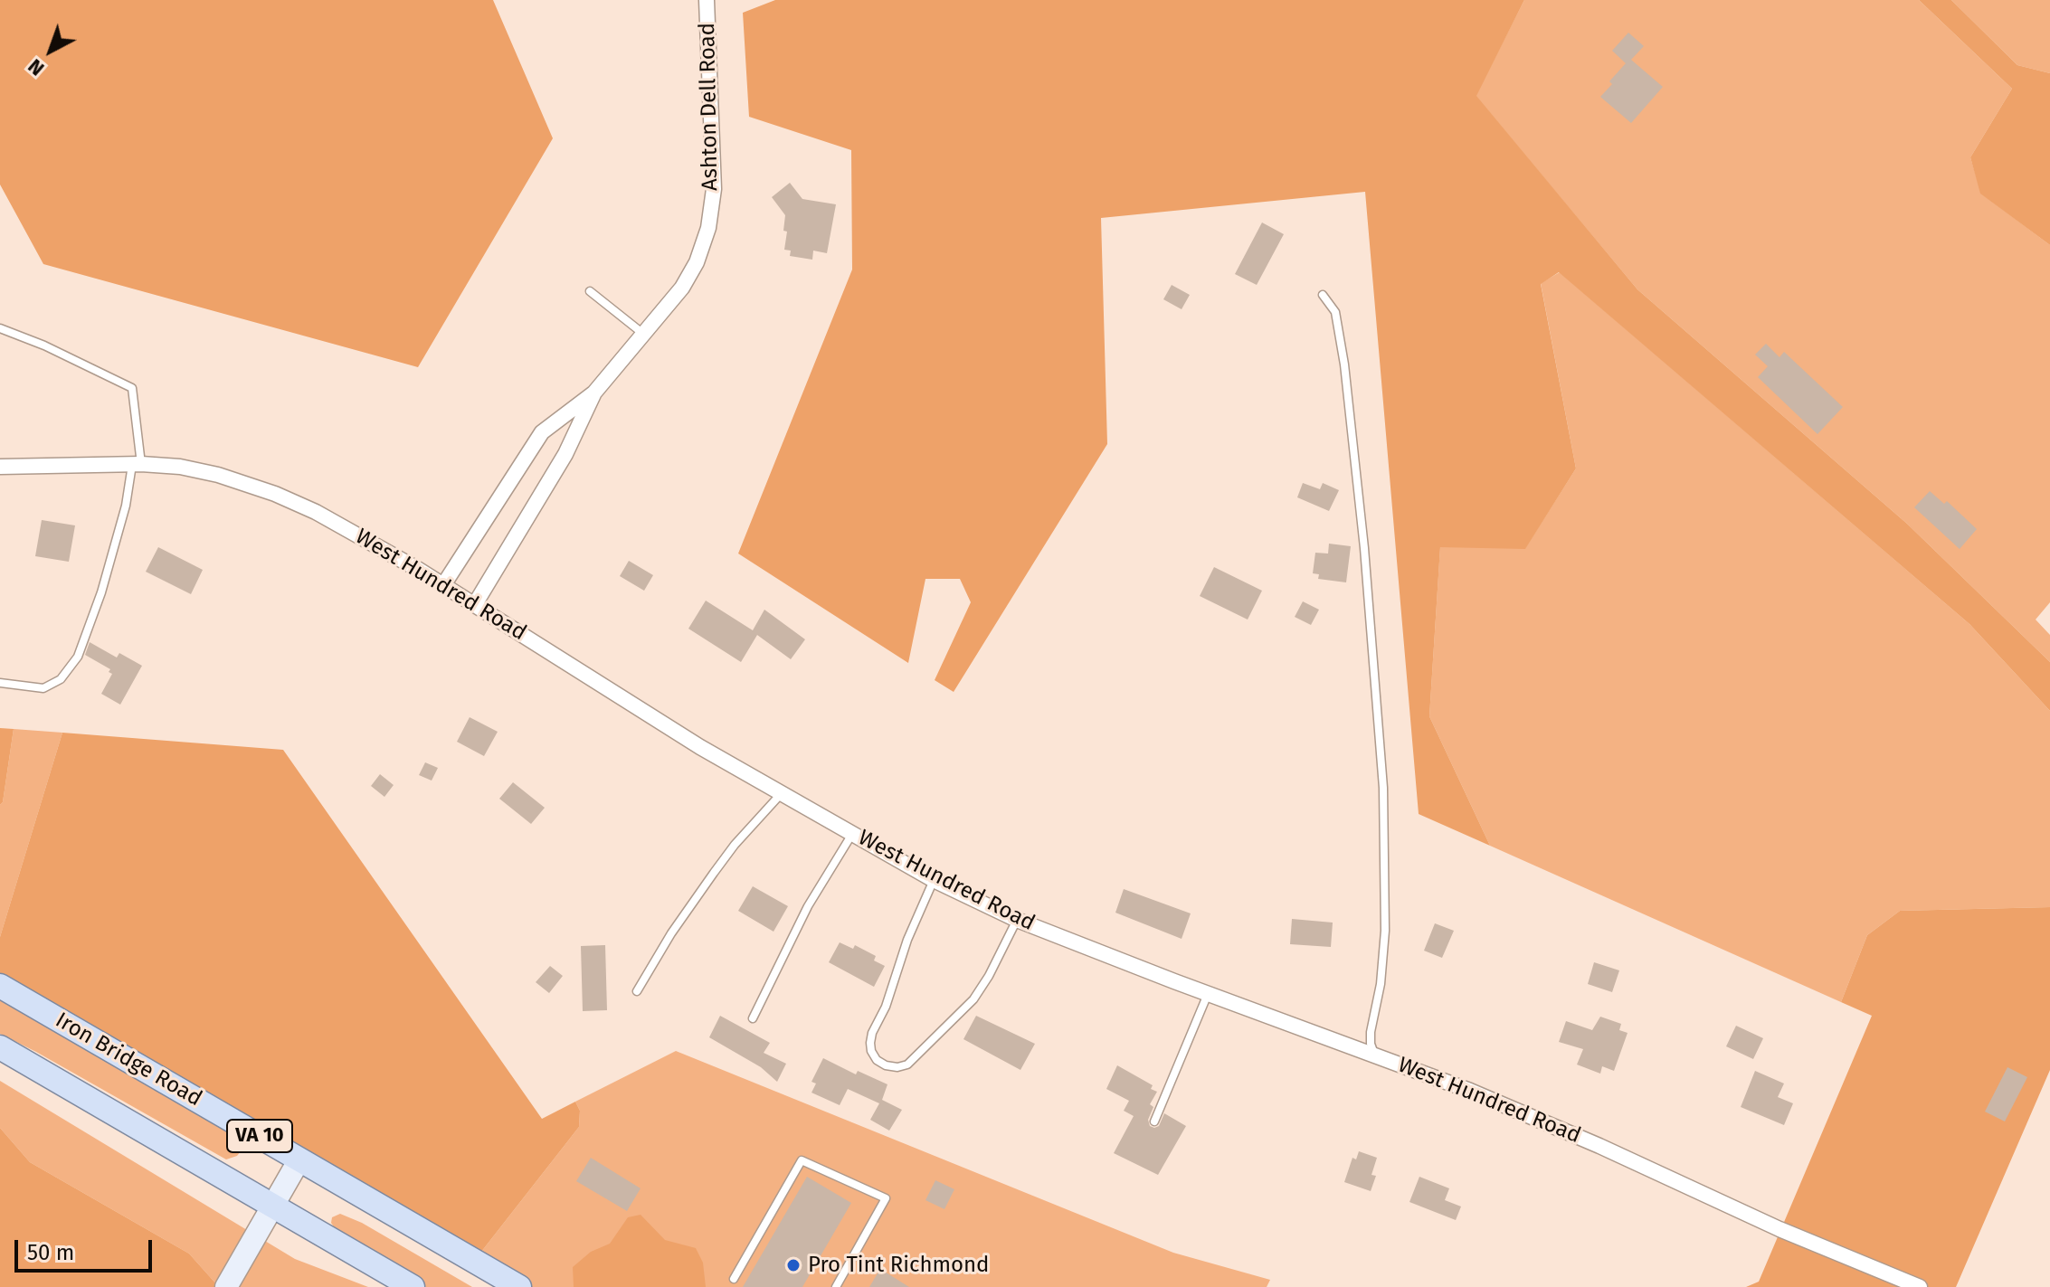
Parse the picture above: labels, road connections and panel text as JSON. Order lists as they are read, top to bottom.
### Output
{
  "streets": {
    "main road": ["Iron Bridge Road", "VA 10"],
    "street": ["Ashton Dell Road", "West Hundred Road"]
  },
  "crossings": [
    ["Ashton Dell Road", "West Hundred Road"]
  ],
  "places": ["Pro Tint Richmond"],
  "scale_bar": "50 m",
  "north": "bottom left"
}
